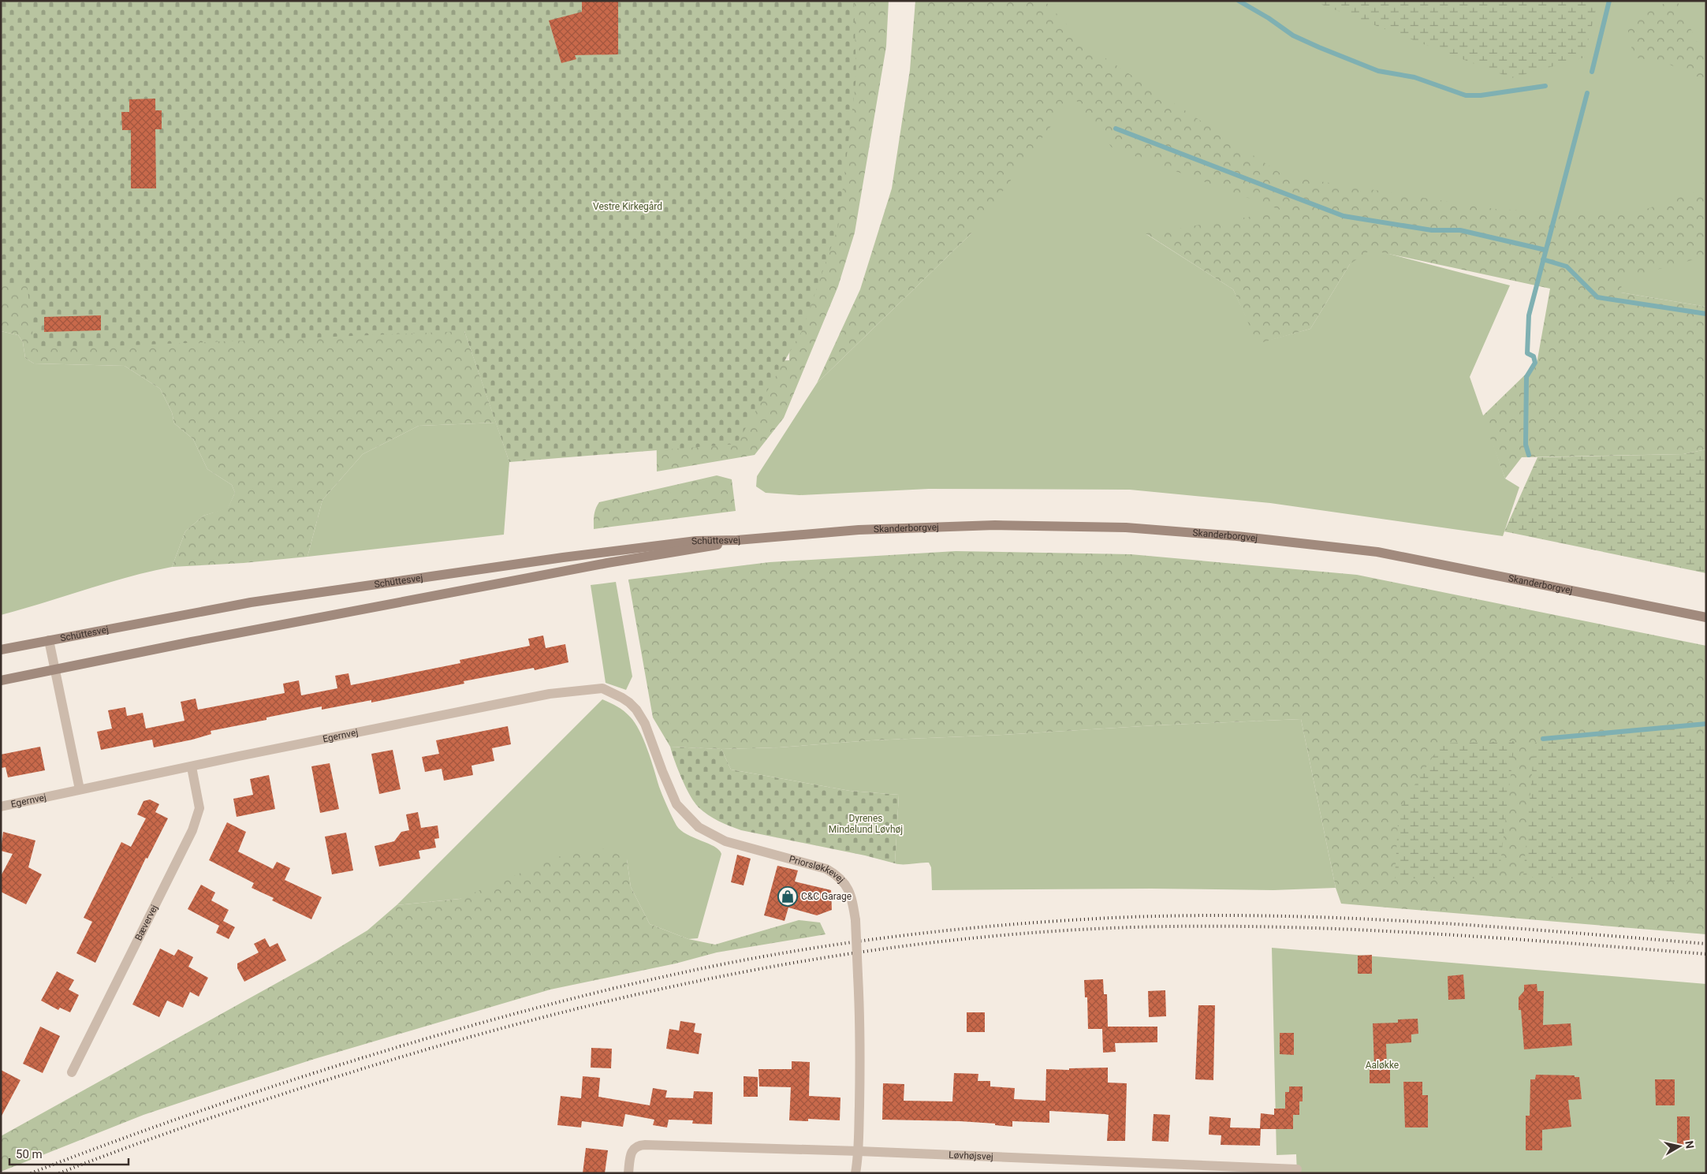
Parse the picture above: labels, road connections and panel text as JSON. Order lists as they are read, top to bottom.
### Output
{
  "streets": {
    "main road": ["Skanderborgvej", "Schüttesvej"],
    "street": [
      "Egernvej",
      "Priorsløkkevej",
      "Bævervej",
      "Løvhøjsvej"
    ]
  },
  "crossings": [
    ["Skanderborgvej", "Schüttesvej"],
    ["Egernvej", "Priorsløkkevej"],
    ["Egernvej", "Bævervej"],
    ["Priorsløkkevej", "Løvhøjsvej"]
  ],
  "parks": ["Vestre Kirkegård", "Dyrenes Mindelund Løvhøj", "Aaløkke"],
  "places": {
    "shop": ["C&C Garage"]
  },
  "scale_bar": "50 m",
  "north": "right"
}
